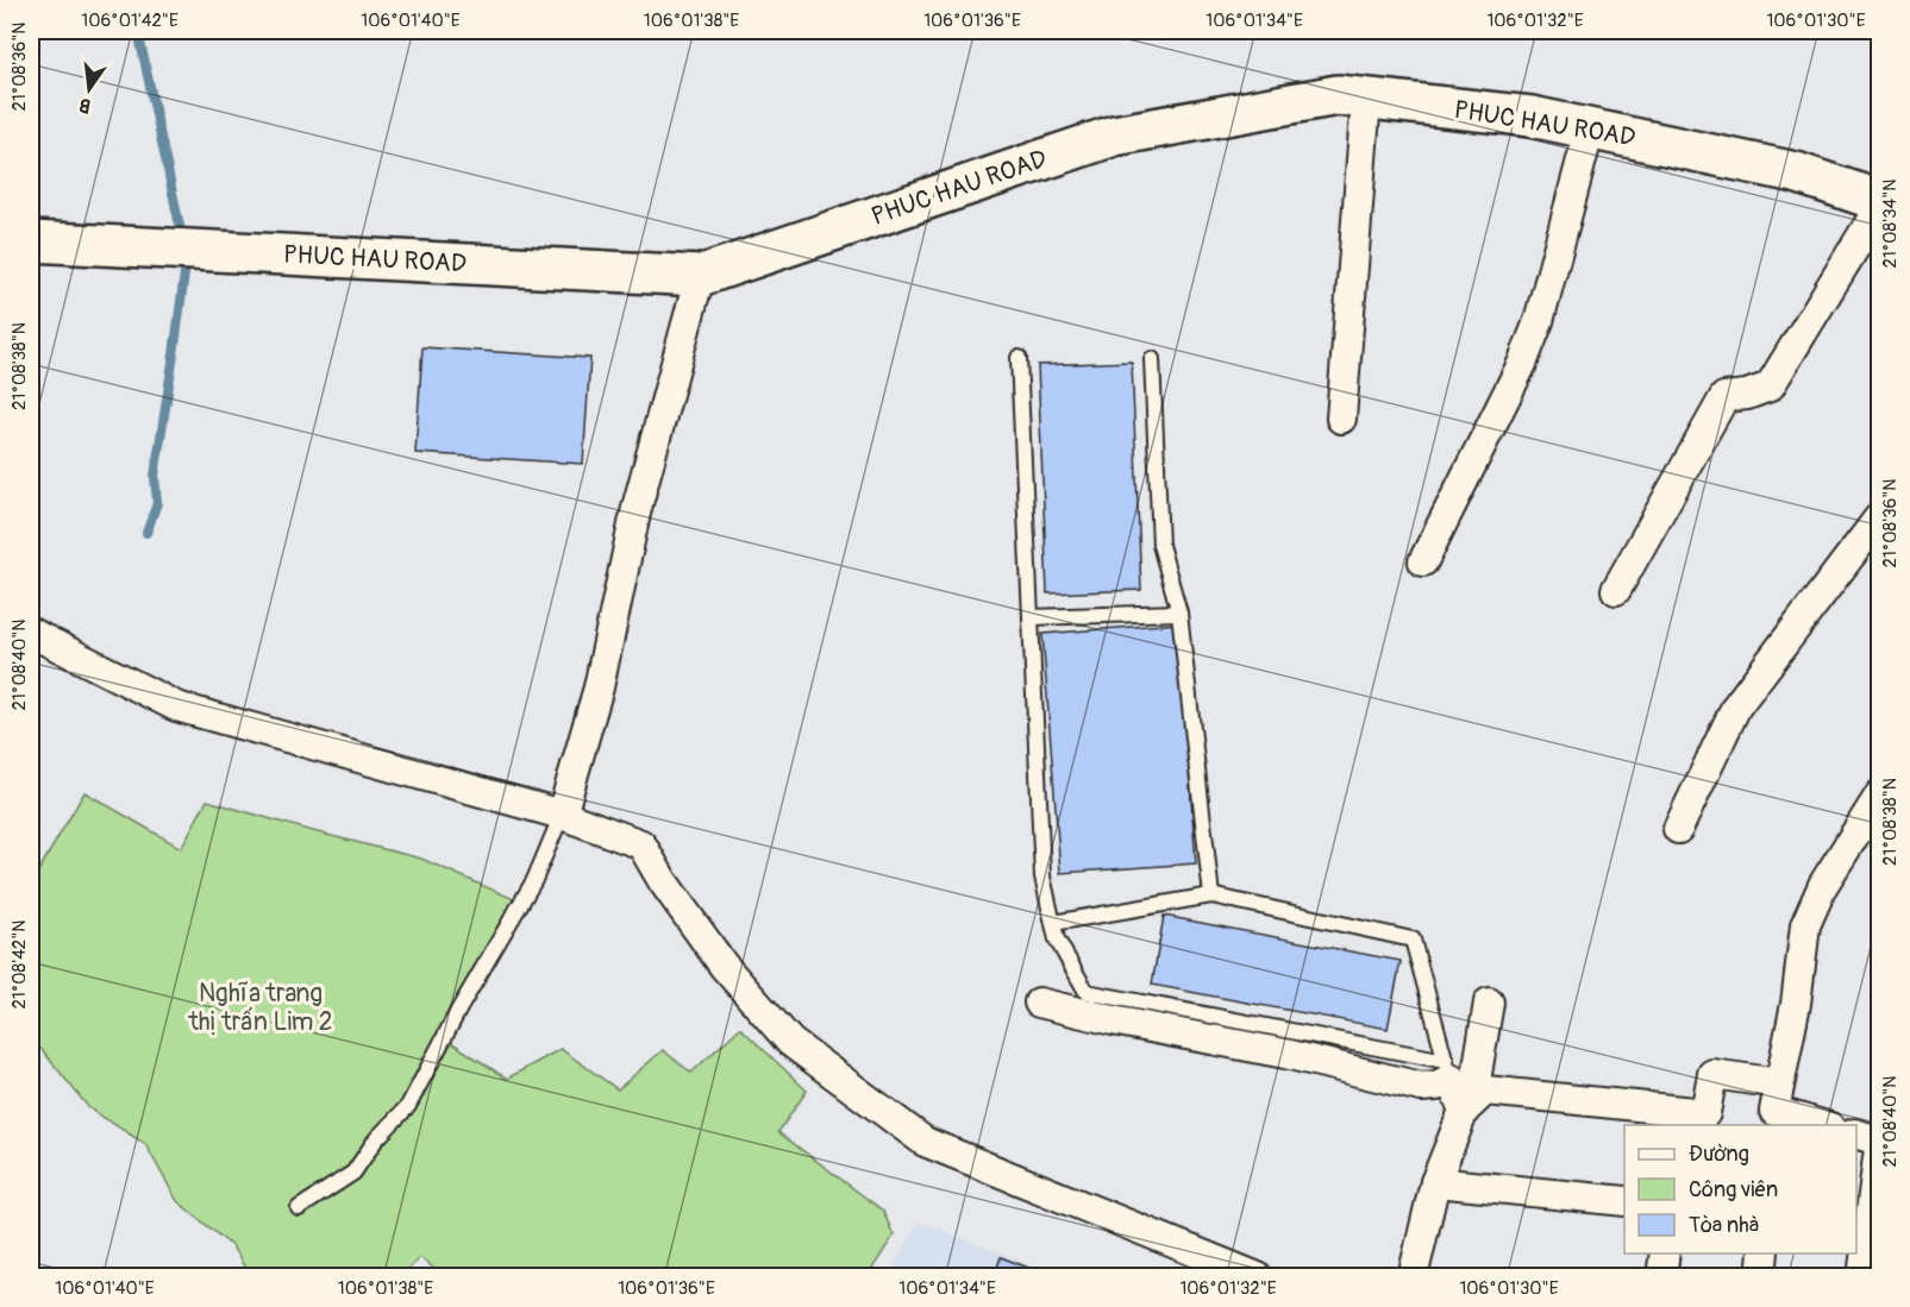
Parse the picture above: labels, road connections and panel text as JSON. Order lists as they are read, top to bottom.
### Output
{
  "streets": {
    "street": ["PHUC HAU ROAD"]
  },
  "parks": ["Nghĩa trang thị trấn Lim 2"],
  "legend": ["Đường", "Công viên", "Tòa nhà"],
  "north": "bottom",
  "coordinates": [
    "106°01'42\"E",
    "106°01'40\"E",
    "106°01'38\"E",
    "106°01'36\"E",
    "106°01'34\"E",
    "106°01'32\"E",
    "106°01'30\"E",
    "21°08'36\"N",
    "21°08'34\"N",
    "21°08'38\"N",
    "21°08'40\"N",
    "21°08'42\"N"
  ]
}
